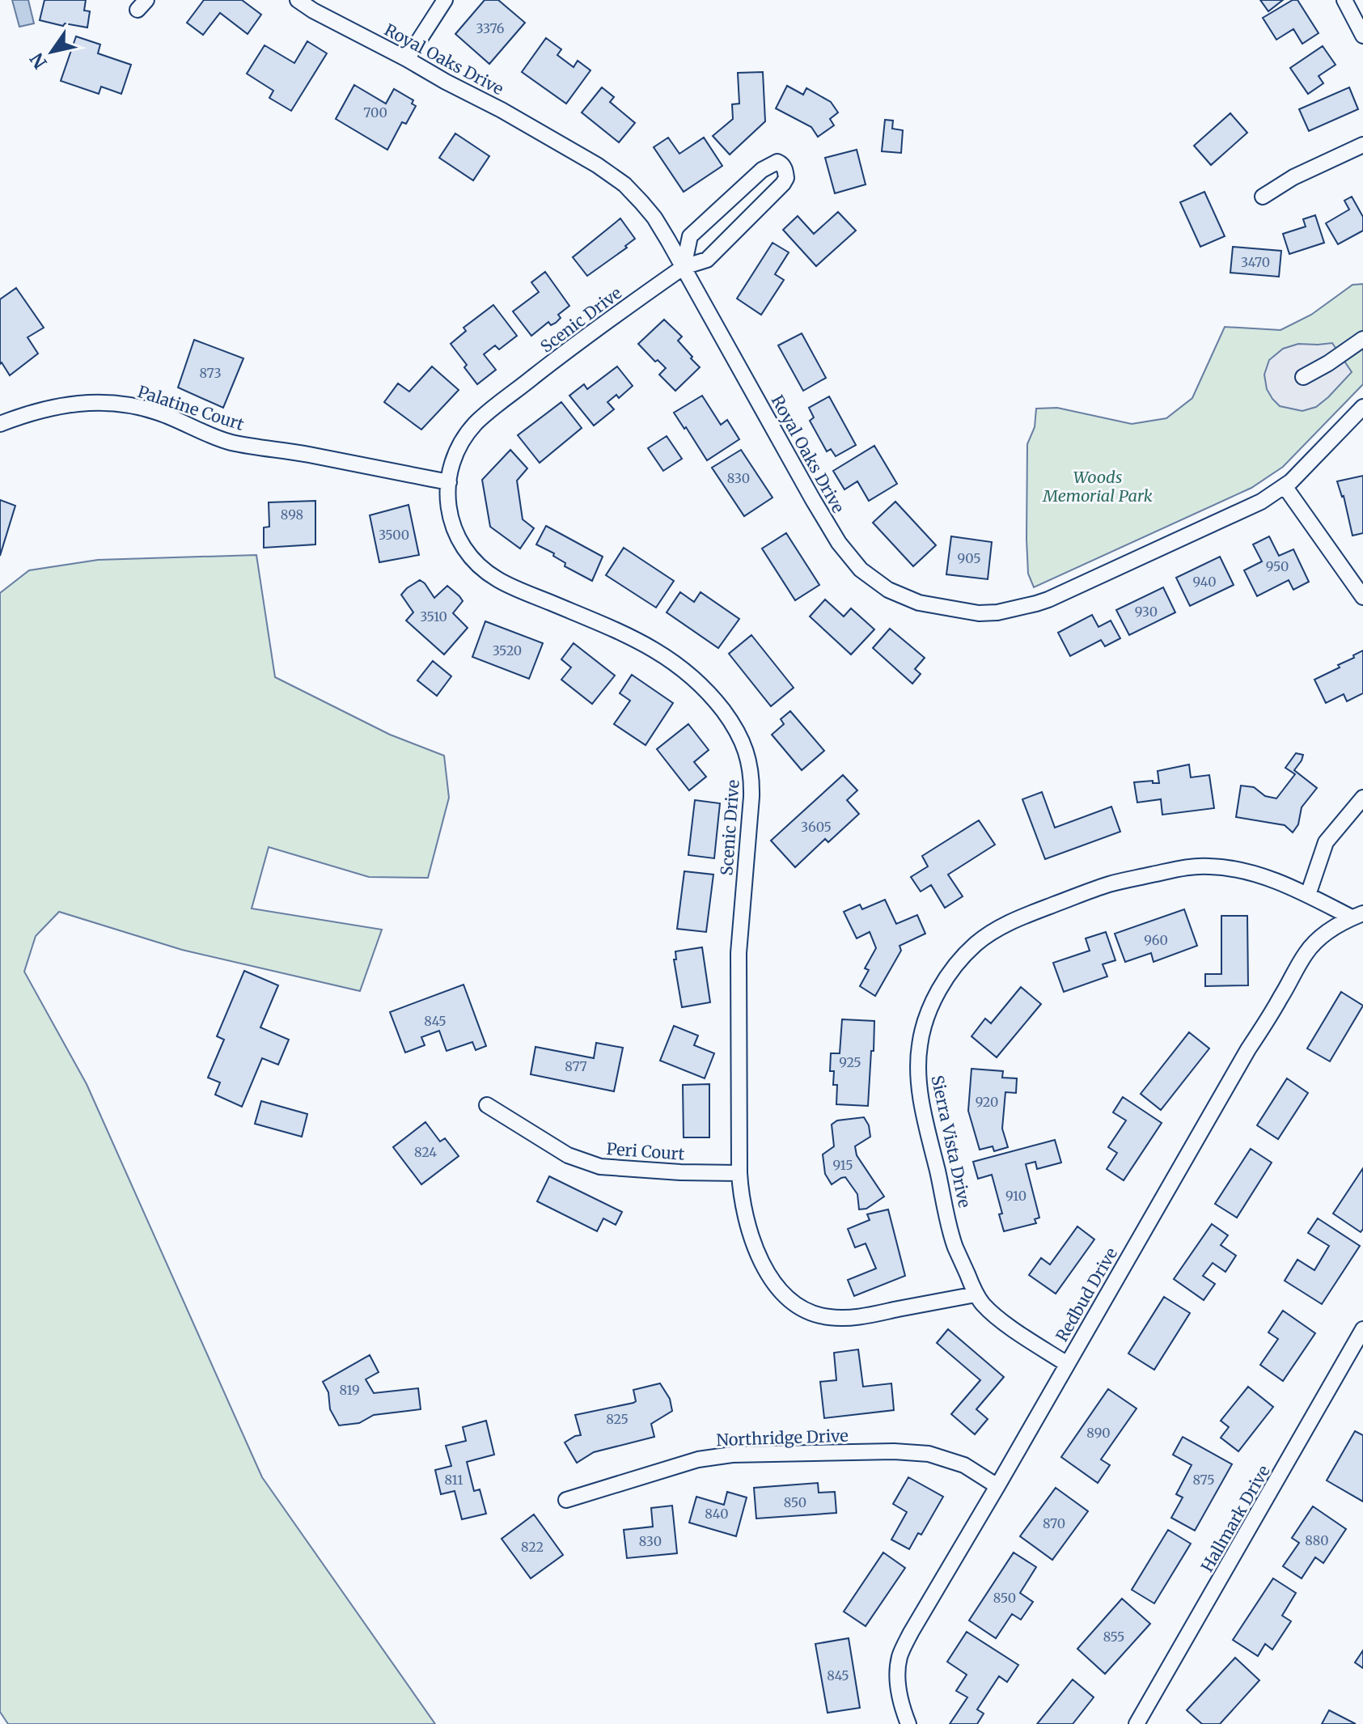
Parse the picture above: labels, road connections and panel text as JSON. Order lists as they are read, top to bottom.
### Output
{
  "streets": {
    "street": [
      "Royal Oaks Drive",
      "Scenic Drive",
      "Palatine Court",
      "Sierra Vista Drive",
      "Peri Court",
      "Redbud Drive",
      "Northridge Drive",
      "Hallmark Drive"
    ]
  },
  "crossings": [
    ["Royal Oaks Drive", "Scenic Drive"],
    ["Scenic Drive", "Palatine Court"],
    ["Scenic Drive", "Sierra Vista Drive"],
    ["Scenic Drive", "Peri Court"],
    ["Sierra Vista Drive", "Redbud Drive"],
    ["Redbud Drive", "Northridge Drive"]
  ],
  "parks": ["Woods Memorial Park"],
  "house_numbers": [
    "3376",
    "700",
    "3470",
    "873",
    "830",
    "898",
    "3500",
    "905",
    "950",
    "940",
    "930",
    "3510",
    "3520",
    "3605",
    "960",
    "845",
    "925",
    "877",
    "920",
    "824",
    "915",
    "910",
    "819",
    "825",
    "890",
    "811",
    "875",
    "850",
    "840",
    "870",
    "880",
    "830",
    "822",
    "850",
    "855",
    "845"
  ],
  "north": "bottom left"
}
